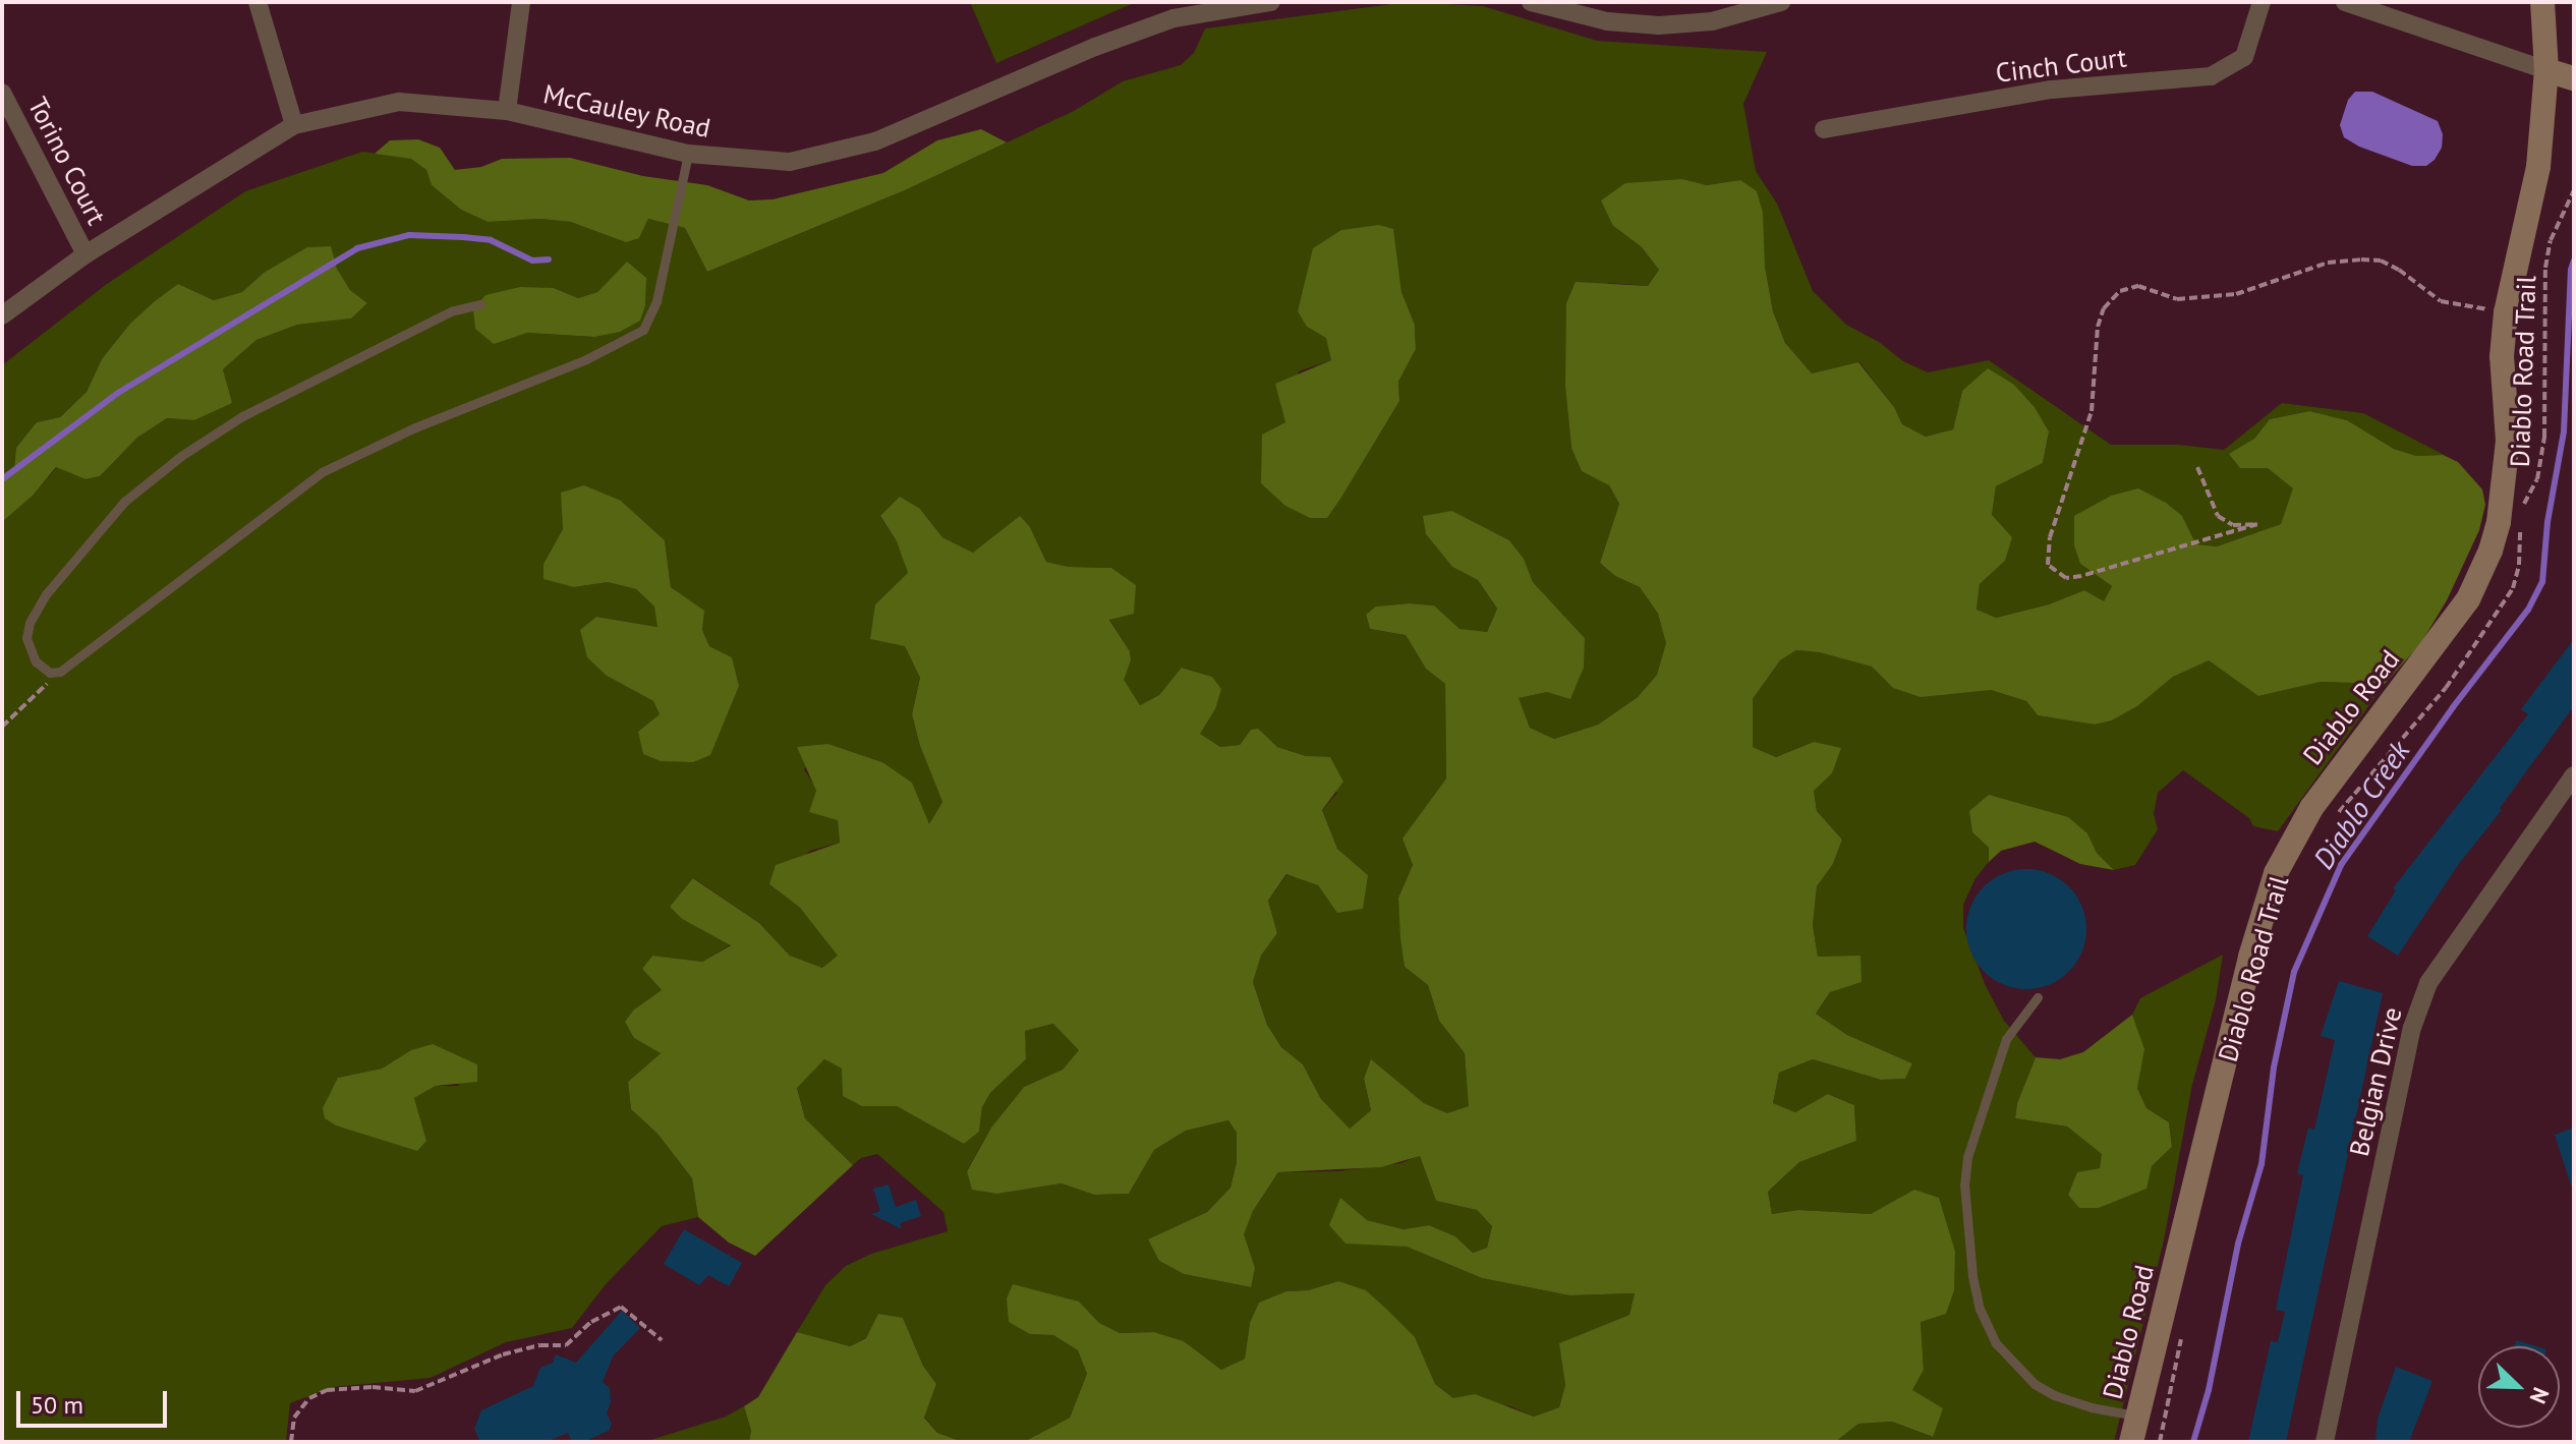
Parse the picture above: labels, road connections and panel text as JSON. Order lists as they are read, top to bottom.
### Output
{
  "streets": {
    "street": [
      "Cinch Court",
      "McCauley Road",
      "Torino Court",
      "Diablo Road",
      "Belgian Drive"
    ],
    "path": ["Diablo Road Trail"]
  },
  "crossings": [
    ["McCauley Road", "Torino Court"]
  ],
  "water": ["Diablo Creek"],
  "scale_bar": "50 m",
  "north": "bottom right"
}
